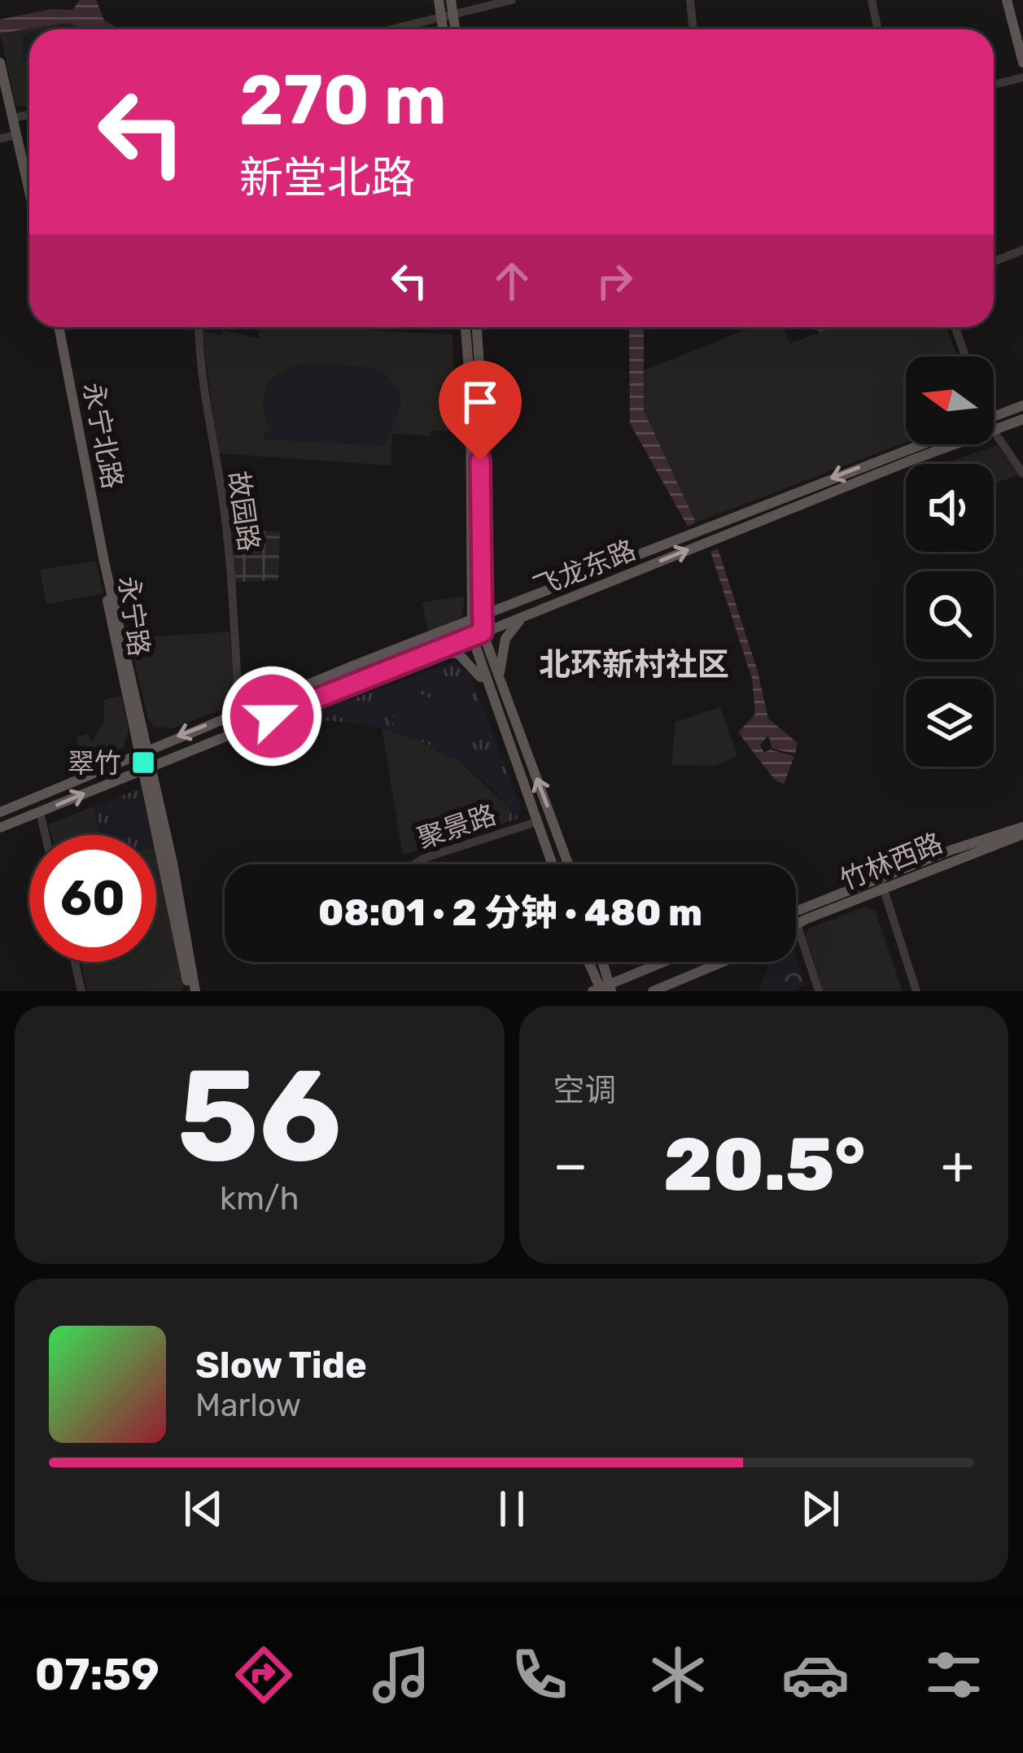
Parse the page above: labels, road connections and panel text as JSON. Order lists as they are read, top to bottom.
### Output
{
  "streets": {
    "main road": [
      "永宁北路",
      "飞龙东路",
      "永宁路",
      "竹林西路"
    ],
    "street": ["故园路", "聚景路"]
  },
  "crossings": [
    ["永宁北路", "永宁路"],
    ["故园路", "飞龙东路"],
    ["飞龙东路", "永宁路"]
  ],
  "districts": ["北环新村社区"],
  "places": {
    "transit": ["翠竹"]
  },
  "north": "left",
  "page": {
    "turn": ["270 m", "新堂北路"],
    "limit": "60",
    "trip": "08:01 · 2 分钟 · 480 m",
    "tile": [
      ["56", "km/h"],
      "空调"
    ],
    "heat": ["−", "20.5°", "+"],
    "song": ["Slow Tide", "Marlow"],
    "tabs": "07:59"
  }
}
